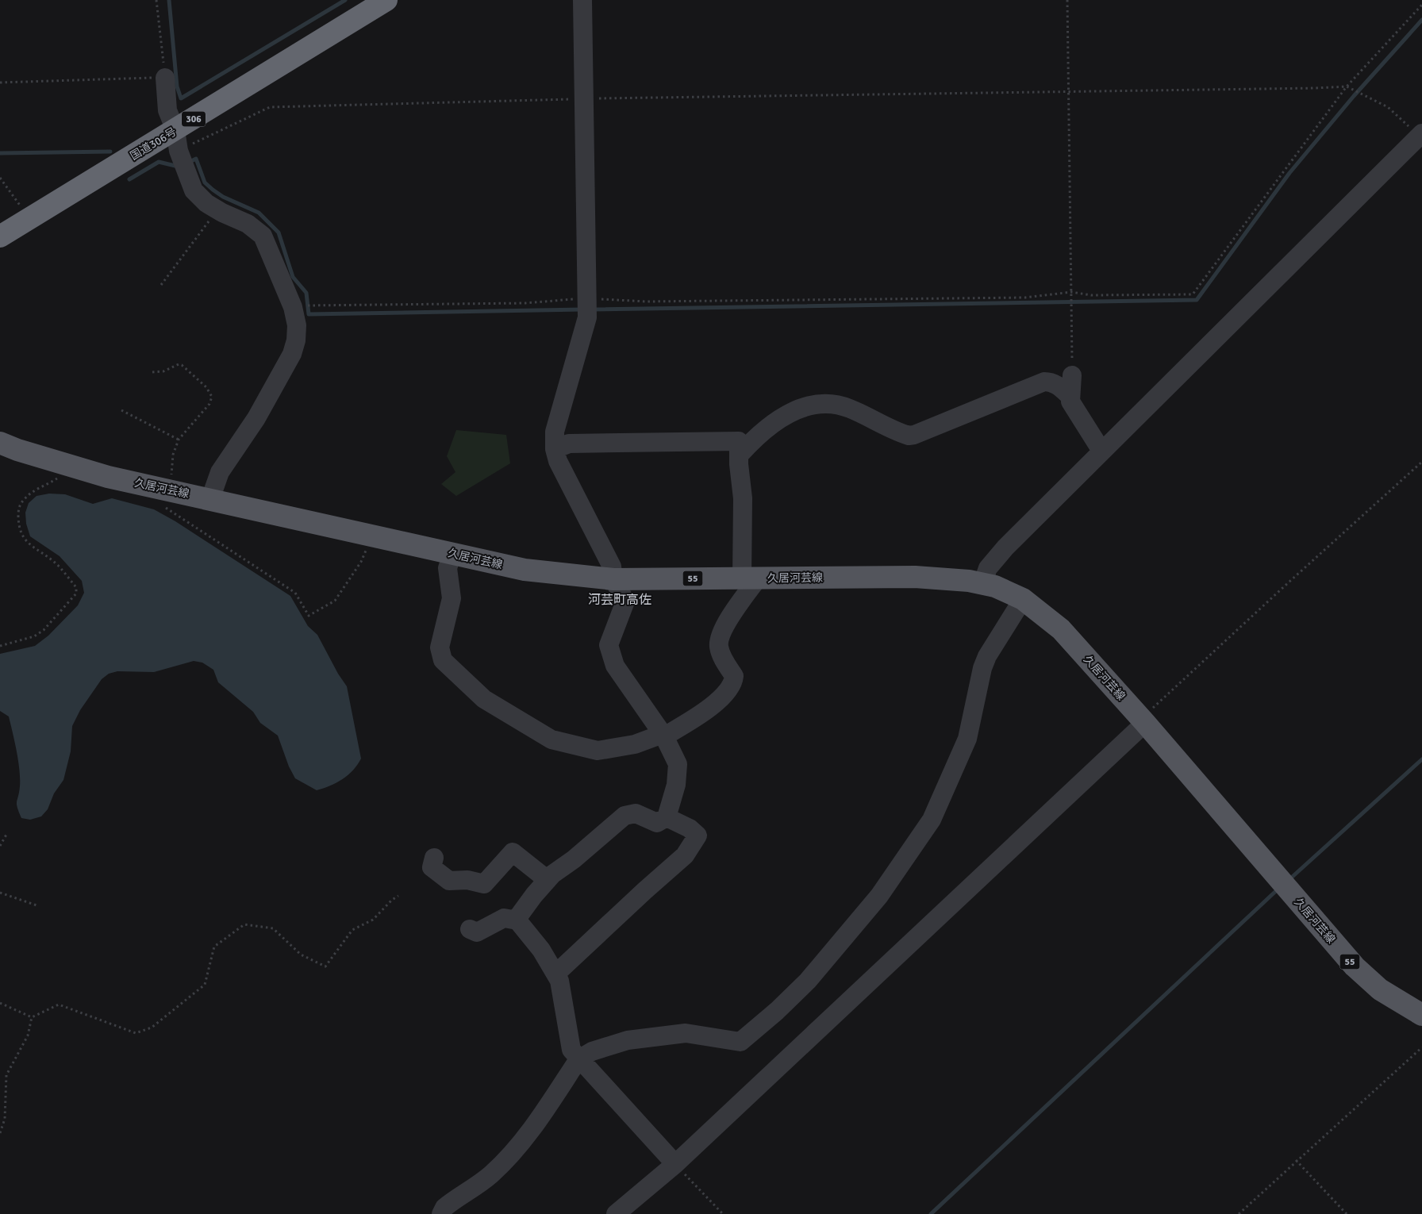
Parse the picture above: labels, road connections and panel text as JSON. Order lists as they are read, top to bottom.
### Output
{
  "streets": {
    "highway": ["306", "国道306号"],
    "main road": ["久居河芸線", "55"]
  },
  "districts": ["河芸町高佐"]
}
